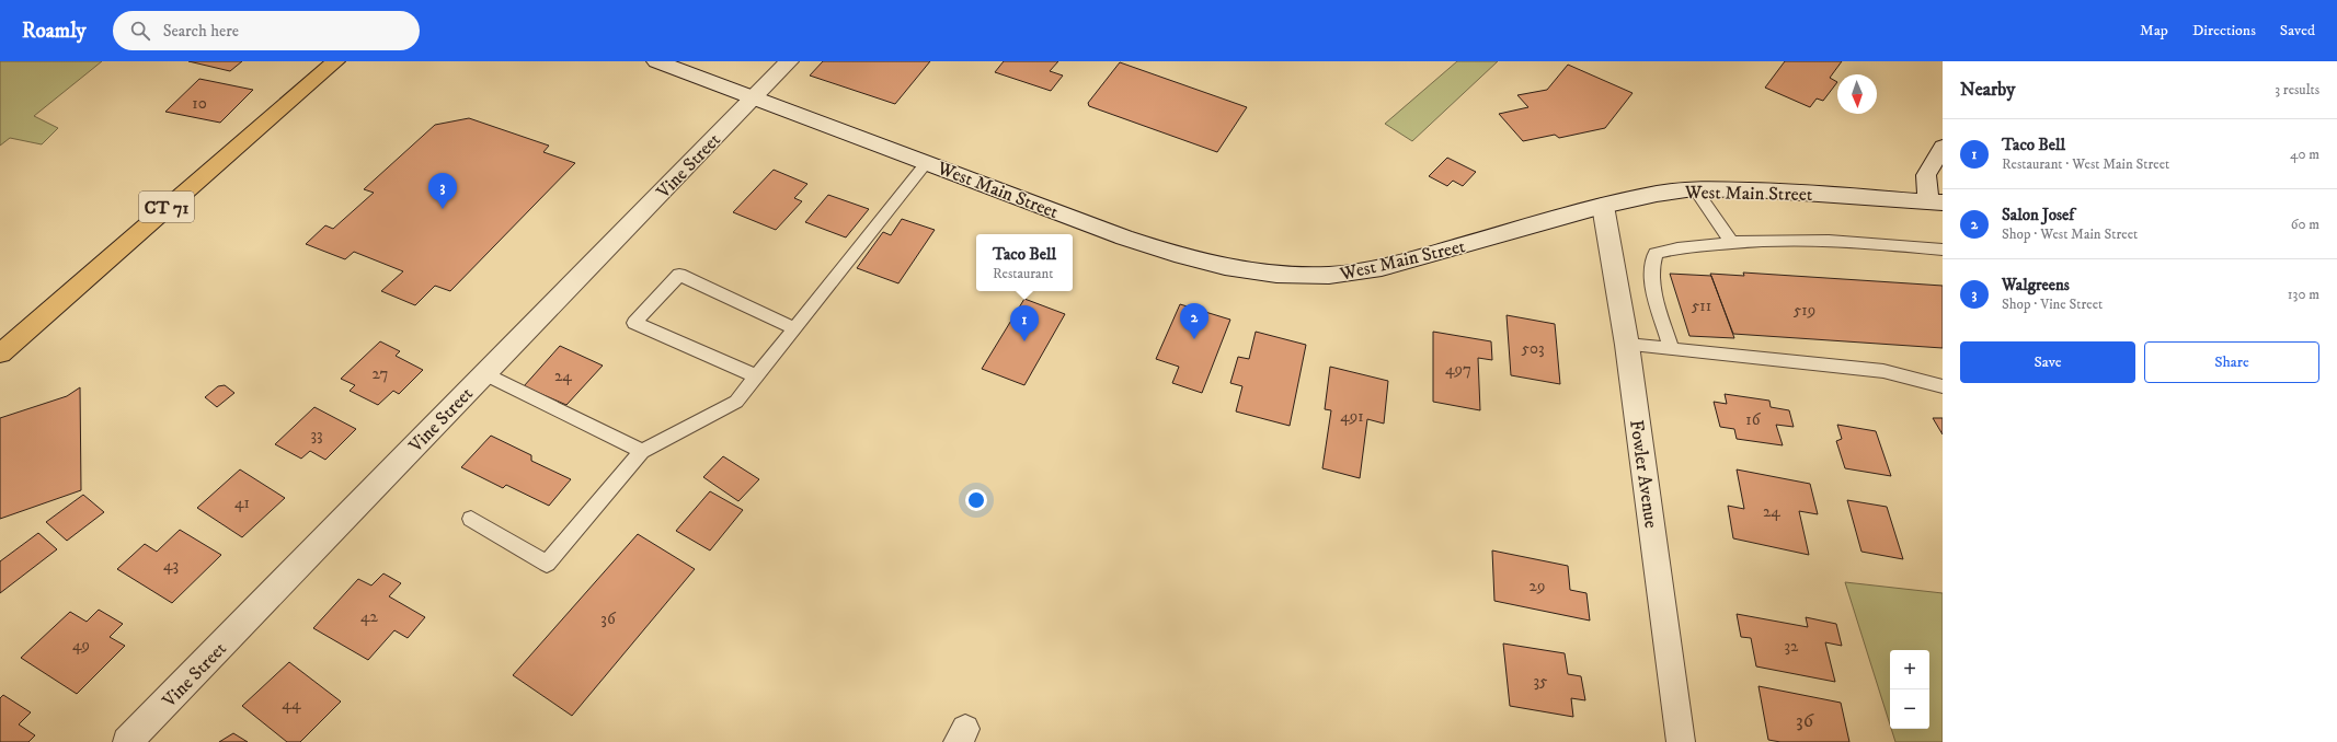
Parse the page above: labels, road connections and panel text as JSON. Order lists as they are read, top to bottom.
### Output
{
  "streets": {
    "main road": ["CT 71"],
    "street": ["Vine Street", "West Main Street", "Fowler Avenue"]
  },
  "crossings": [
    ["Vine Street", "West Main Street"],
    ["West Main Street", "Fowler Avenue"]
  ],
  "house_numbers": [
    "10",
    "511",
    "519",
    "503",
    "497",
    "27",
    "24",
    "491",
    "16",
    "33",
    "41",
    "24",
    "43",
    "29",
    "42",
    "36",
    "49",
    "32",
    "35",
    "44",
    "36"
  ],
  "north": "bottom",
  "page": {
    "header": "Roamly",
    "search": "Search here",
    "nav": ["Map", "Directions", "Saved"],
    "heading": ["Nearby", "3 results"],
    "list": [
      {
        "mark": "1",
        "name": "Taco Bell",
        "note": "Restaurant · West Main Street",
        "value": "40 m"
      },
      {
        "mark": "2",
        "name": "Salon Josef",
        "note": "Shop · West Main Street",
        "value": "60 m"
      },
      {
        "mark": "3",
        "name": "Walgreens",
        "note": "Shop · Vine Street",
        "value": "130 m"
      }
    ],
    "pins": ["3", "2", "1"],
    "popup": ["Taco Bell", "Restaurant"],
    "buttons": ["Save", "Share"],
    "map_buttons": ["+", "−"]
  }
}
